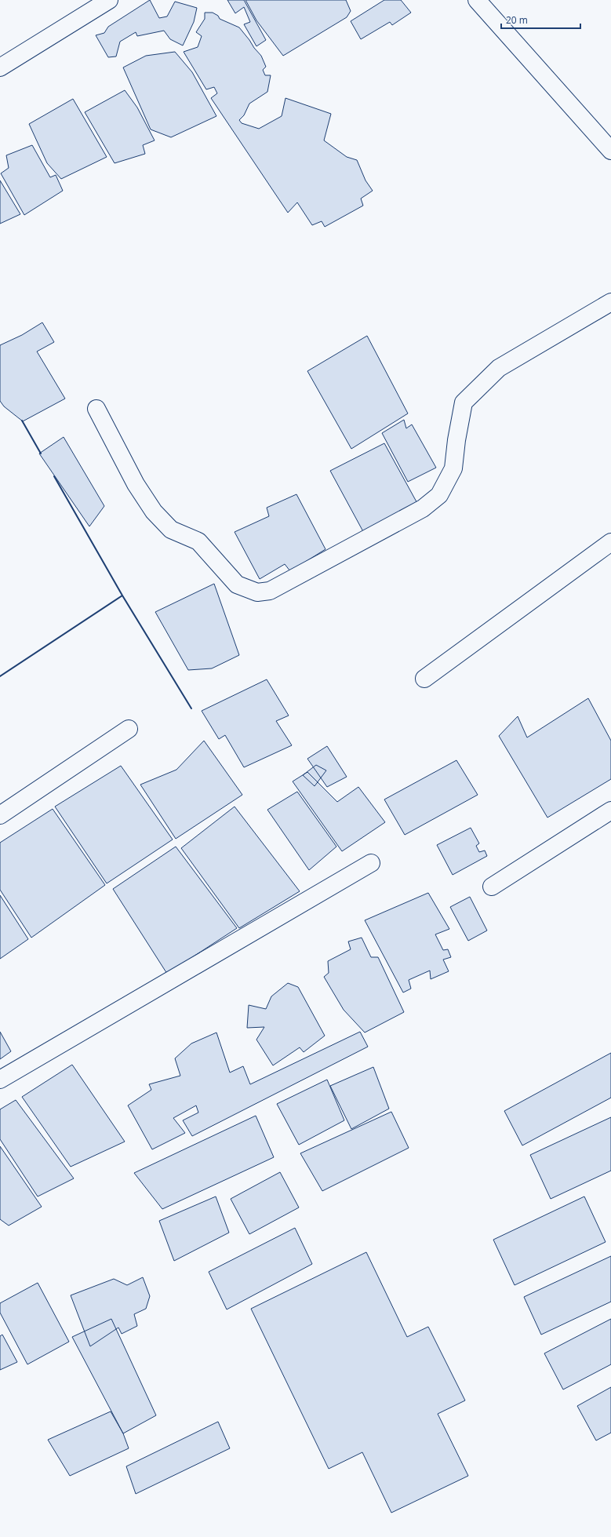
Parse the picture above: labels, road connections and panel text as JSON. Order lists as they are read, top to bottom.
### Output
{
  "scale_bar": "20 m"
}
